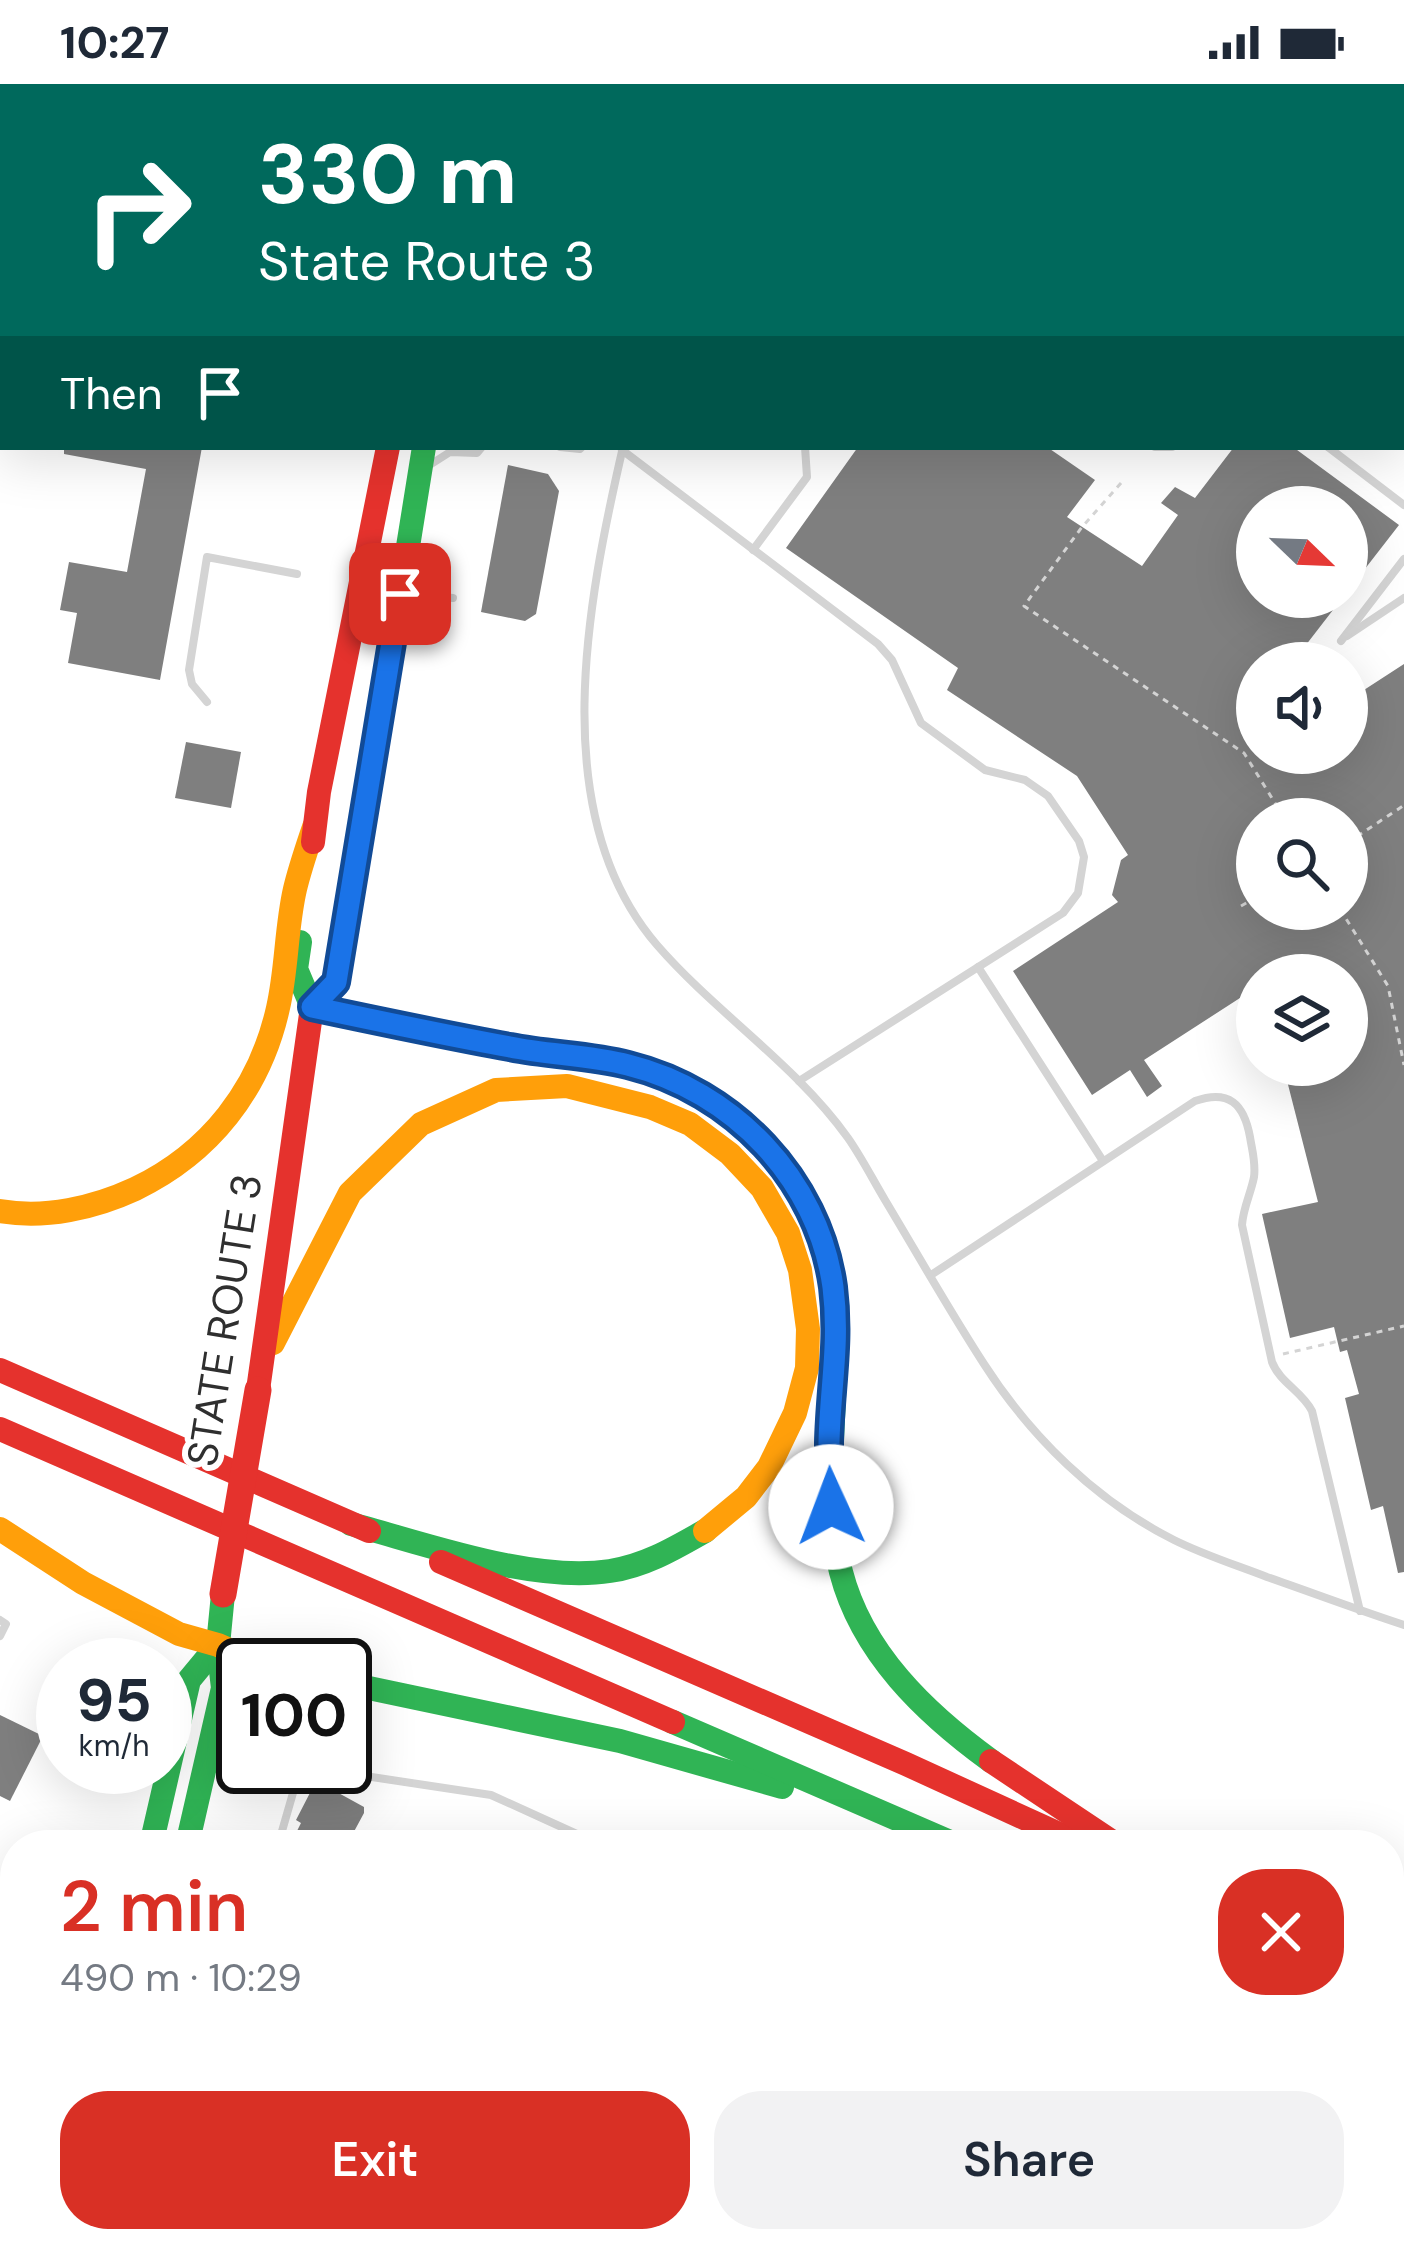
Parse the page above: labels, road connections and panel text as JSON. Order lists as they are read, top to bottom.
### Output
{
  "streets": {
    "main road": ["STATE ROUTE 3"]
  },
  "north": "bottom right",
  "page": {
    "status": "10:27",
    "turn": ["330 m", "State Route 3"],
    "then": "Then",
    "speed": "95 km/h",
    "limit": "100",
    "heading": ["2 min", "490 m · 10:29"],
    "buttons": ["Exit", "Share"]
  }
}
